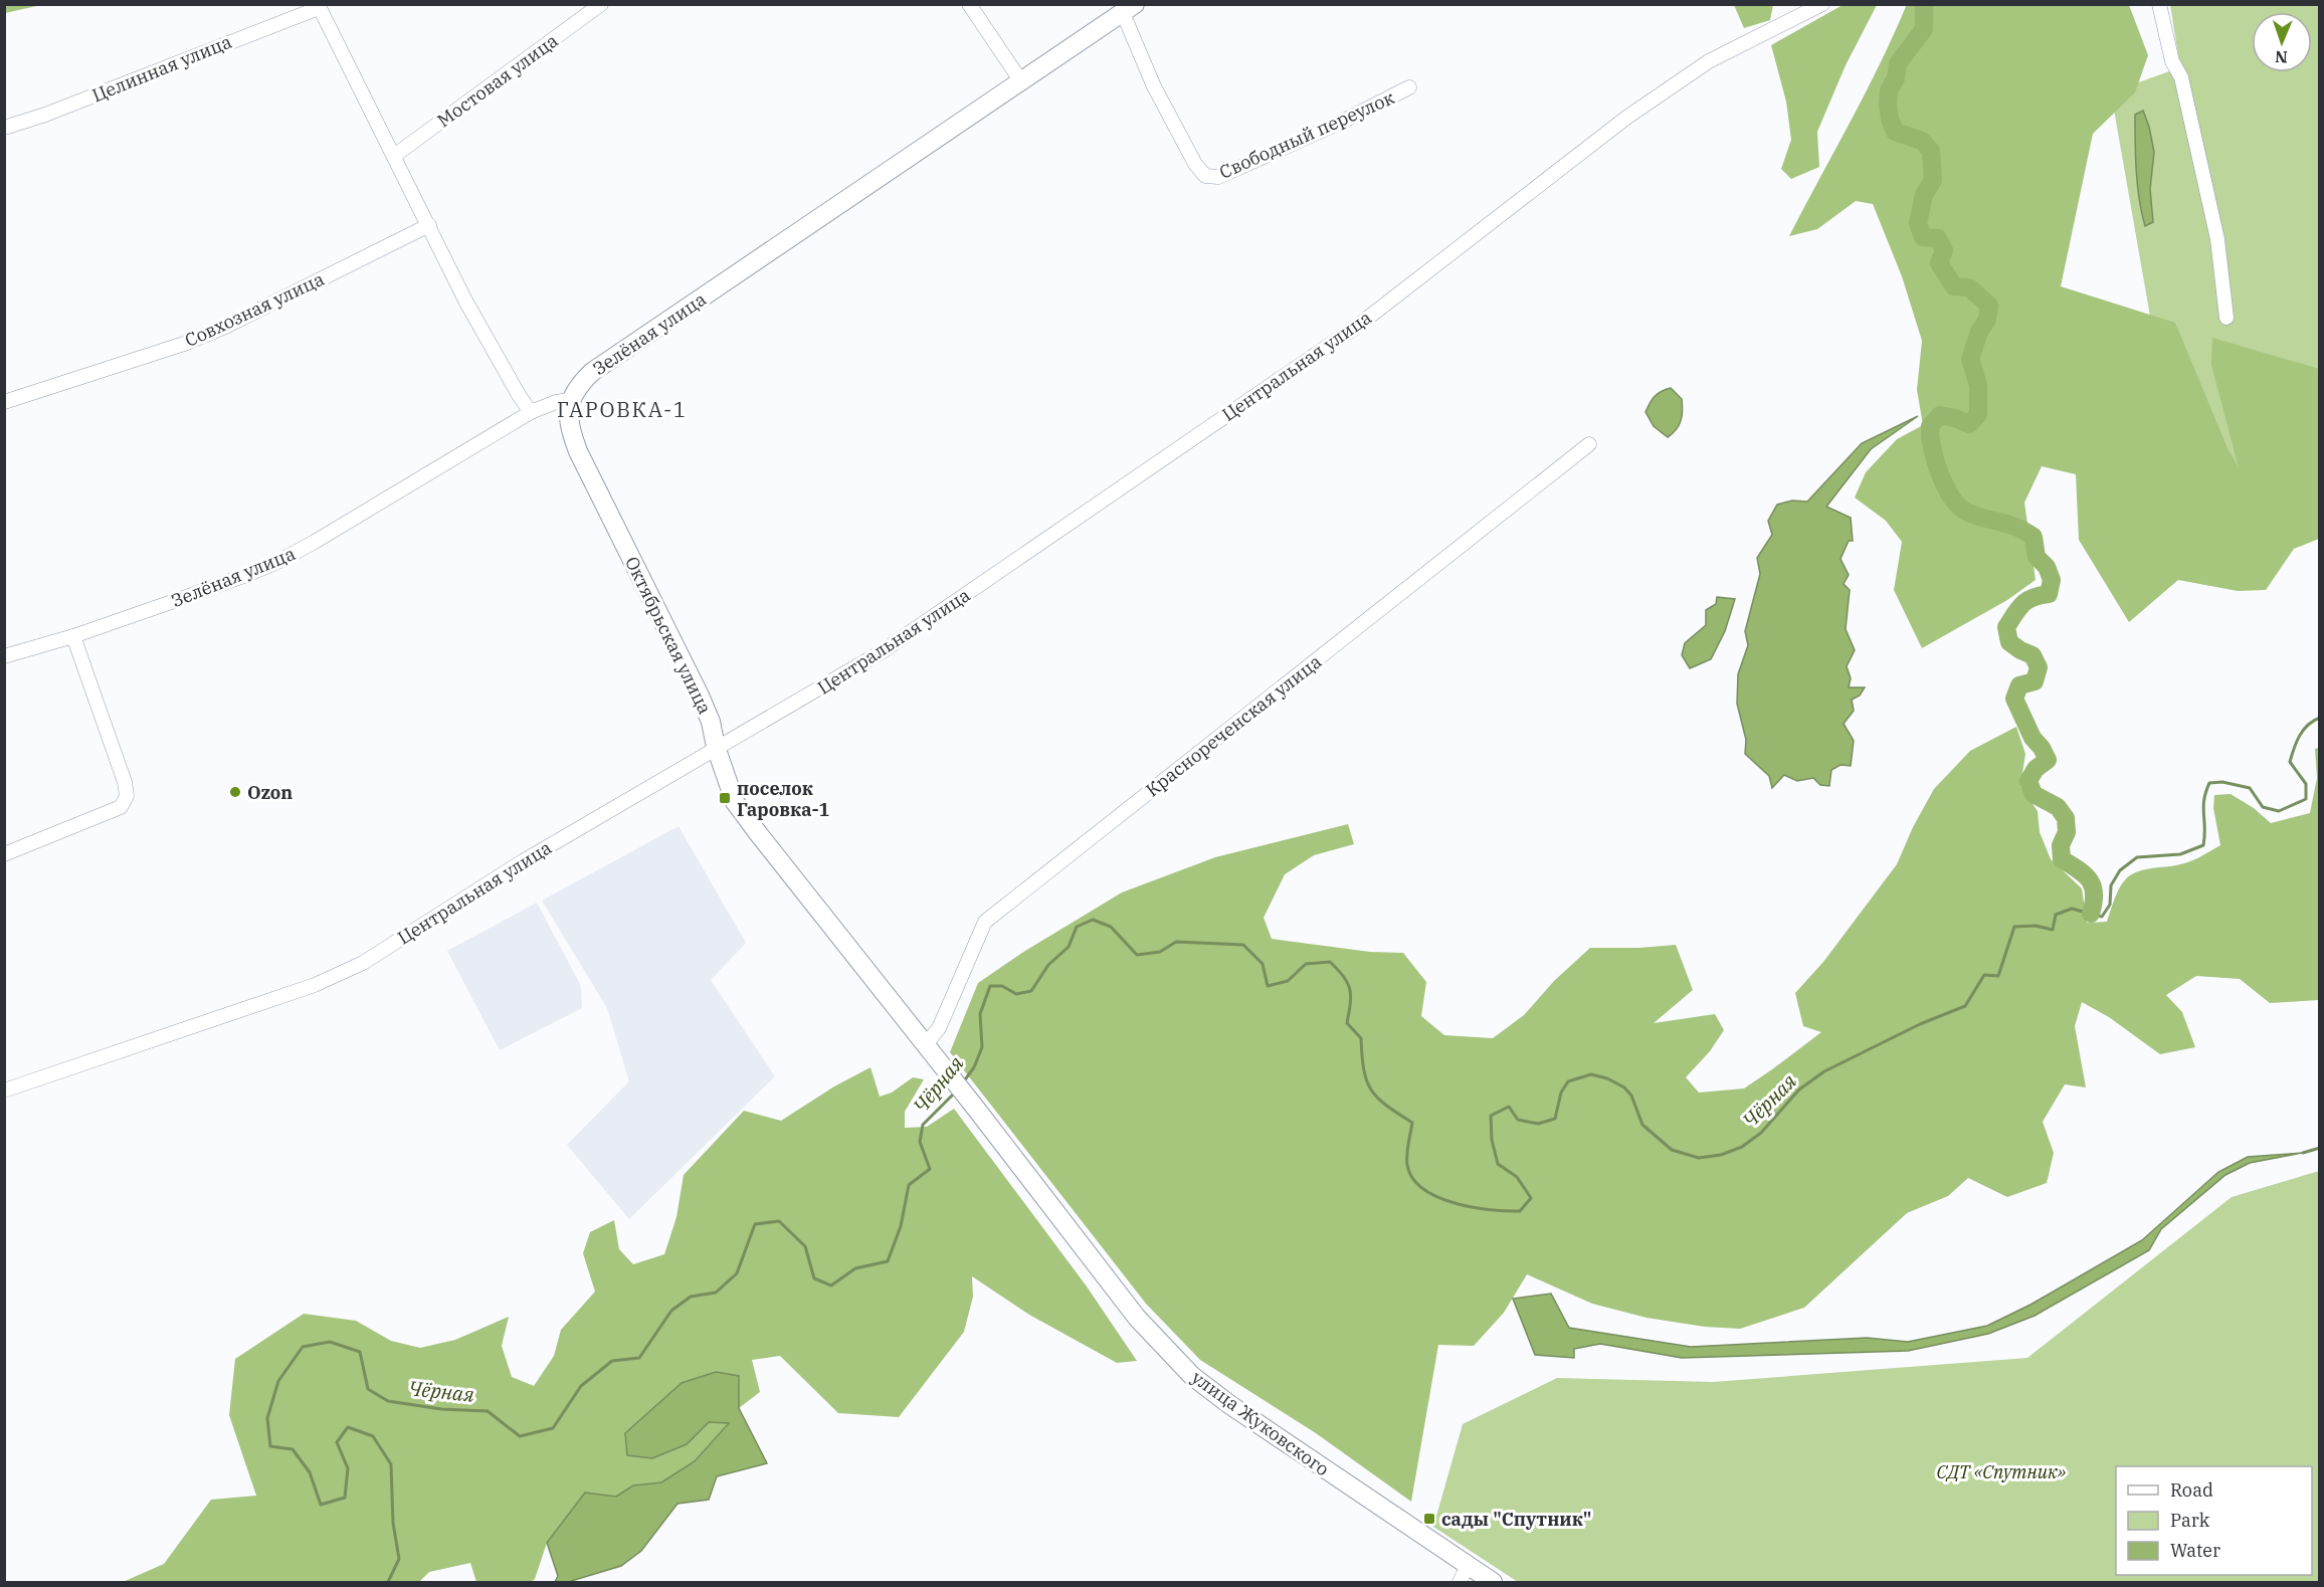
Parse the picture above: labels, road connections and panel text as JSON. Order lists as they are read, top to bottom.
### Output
{
  "streets": {
    "main road": ["Зелёная улица", "Октябрьская улица", "улица Жуковского"],
    "street": [
      "Целинная улица",
      "Мостовая улица",
      "Свободный переулок",
      "Совхозная улица",
      "Центральная улица",
      "Краснореченская улица"
    ]
  },
  "crossings": [
    ["Свободный переулок", "Зелёная улица"],
    ["Зелёная улица", "Октябрьская улица"],
    ["Центральная улица", "Октябрьская улица"],
    ["Октябрьская улица", "Краснореченская улица"],
    ["Октябрьская улица", "улица Жуковского"]
  ],
  "districts": ["ГАРОВКА-1"],
  "water": ["Чёрная"],
  "parks": ["СДТ «Спутник»"],
  "places": {
    "other": ["Ozon"],
    "transit": ["поселок Гаровка-1", "сады \"Спутник\""]
  },
  "legend": ["Road", "Park", "Water"],
  "north": "bottom"
}
